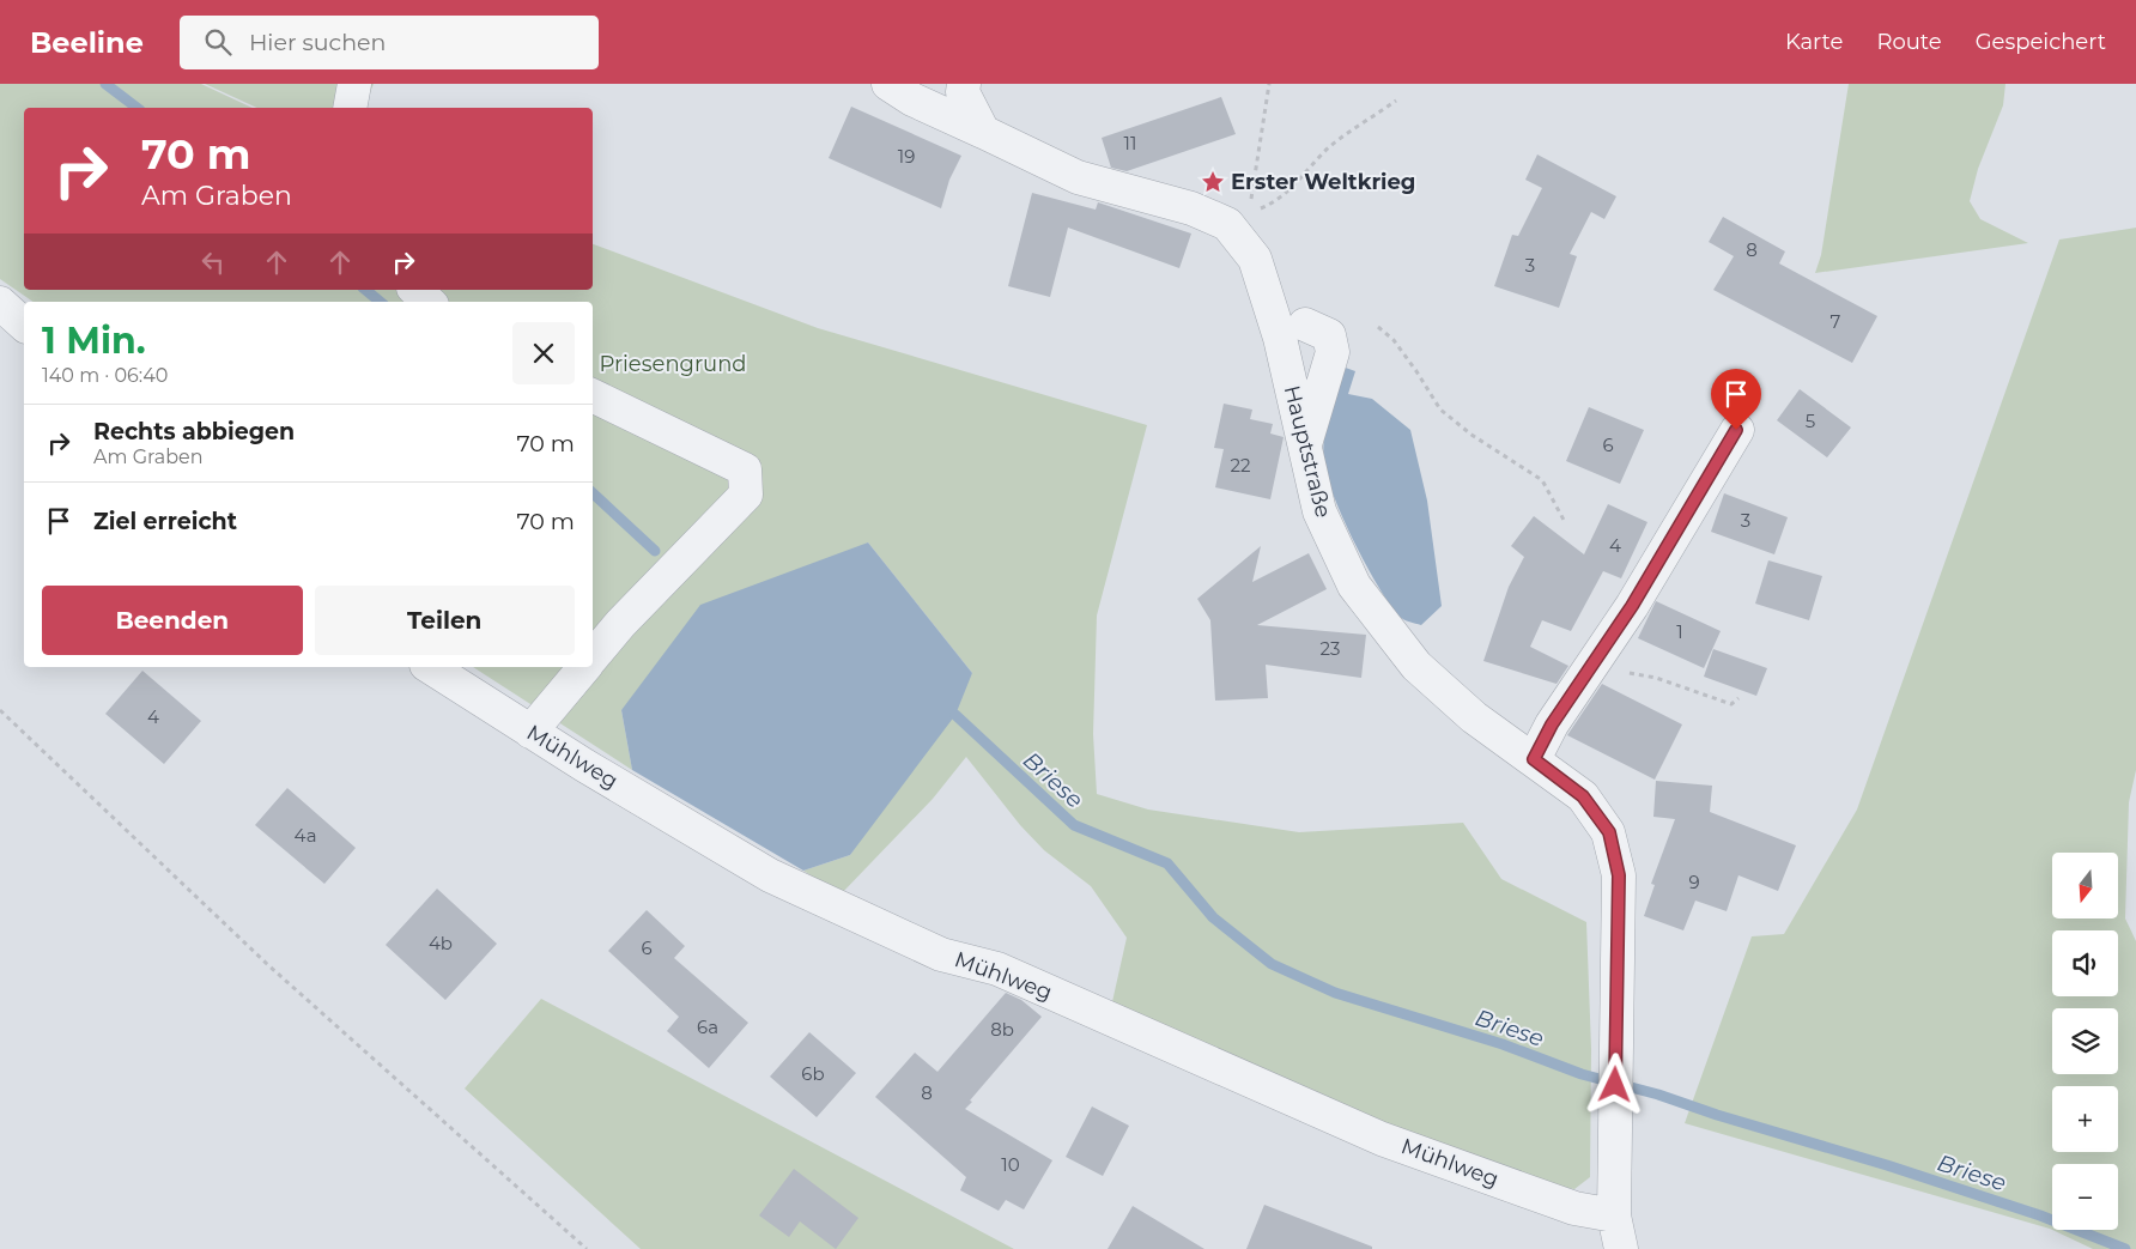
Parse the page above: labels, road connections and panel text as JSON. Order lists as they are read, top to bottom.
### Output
{
  "streets": {
    "street": ["Hauptstraße", "Mühlweg"]
  },
  "crossings": [
    ["Hauptstraße", "Mühlweg"]
  ],
  "water": ["Briese"],
  "parks": ["Priesengrund"],
  "places": {
    "place": ["Erster Weltkrieg"]
  },
  "house_numbers": [
    "11",
    "19",
    "8",
    "3",
    "7",
    "5",
    "6",
    "22",
    "3",
    "4",
    "1",
    "23",
    "4",
    "4a",
    "9",
    "4b",
    "6",
    "6a",
    "8b",
    "6b",
    "8",
    "10"
  ],
  "north": "bottom",
  "page": {
    "header": "Beeline",
    "search": "Hier suchen",
    "nav": ["Karte", "Route", "Gespeichert"],
    "turn": ["70 m", "Am Graben"],
    "heading": ["1 Min.", "140 m · 06:40"],
    "list": [
      {
        "name": "Rechts abbiegen",
        "note": "Am Graben",
        "value": "70 m"
      },
      {
        "name": "Ziel erreicht",
        "value": "70 m"
      }
    ],
    "buttons": ["Beenden", "Teilen"],
    "map_buttons": ["+", "−"]
  }
}
